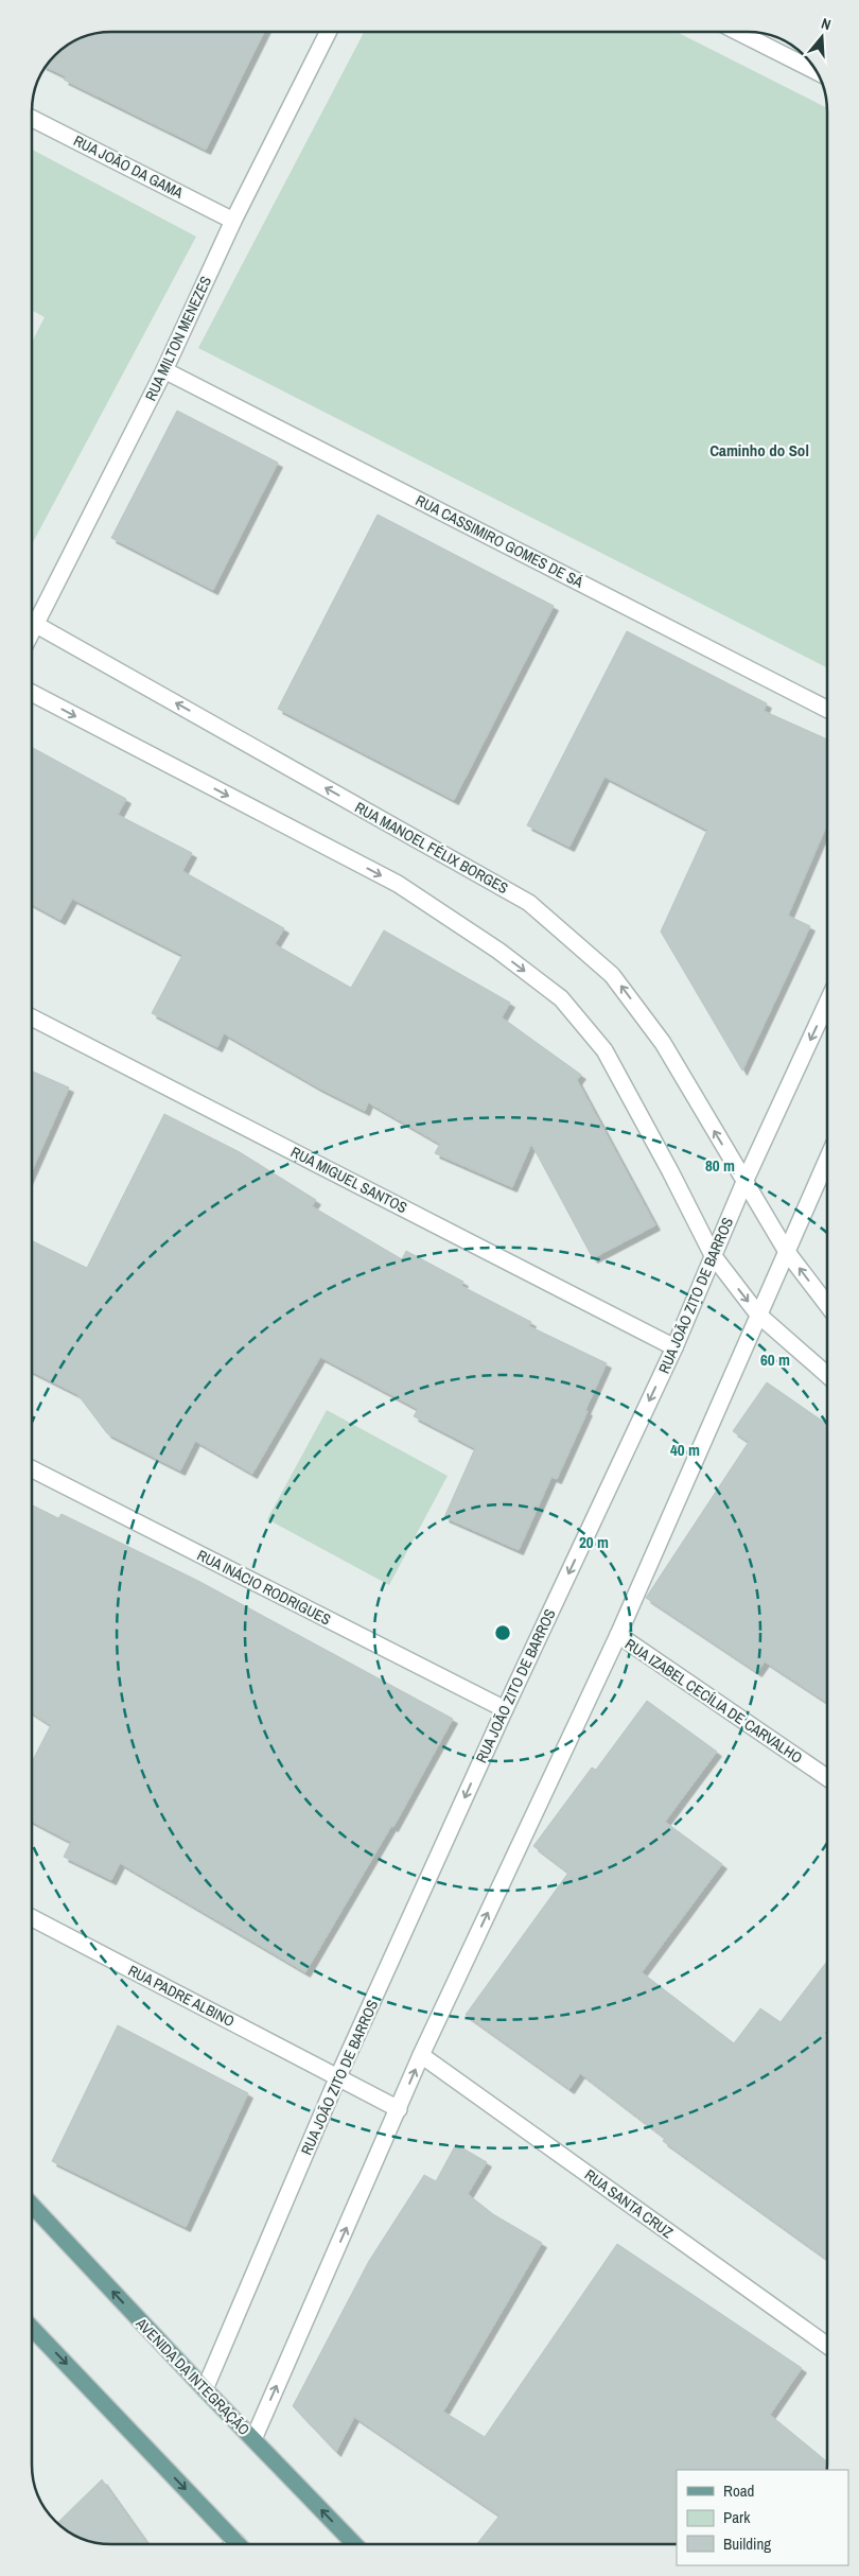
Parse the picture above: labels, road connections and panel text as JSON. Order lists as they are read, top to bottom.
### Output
{
  "streets": {
    "main road": ["AVENIDA DA INTEGRAÇÃO"],
    "street": [
      "RUA JOÃO DA GAMA",
      "RUA MILTON MENEZES",
      "RUA CASSIMIRO GOMES DE SÁ",
      "RUA MANOEL FÉLIX BORGES",
      "RUA MIGUEL SANTOS",
      "RUA JOÃO ZITO DE BARROS",
      "RUA INÁCIO RODRIGUES",
      "RUA IZABEL CECÍLIA DE CARVALHO",
      "RUA PADRE ALBINO",
      "RUA SANTA CRUZ"
    ]
  },
  "crossings": [
    ["RUA JOÃO DA GAMA", "RUA MILTON MENEZES"],
    ["RUA MILTON MENEZES", "RUA CASSIMIRO GOMES DE SÁ"],
    ["RUA MANOEL FÉLIX BORGES", "RUA JOÃO ZITO DE BARROS"],
    ["RUA MIGUEL SANTOS", "RUA JOÃO ZITO DE BARROS"],
    ["RUA JOÃO ZITO DE BARROS", "RUA INÁCIO RODRIGUES"],
    ["RUA JOÃO ZITO DE BARROS", "RUA PADRE ALBINO"],
    ["RUA JOÃO ZITO DE BARROS", "AVENIDA DA INTEGRAÇÃO"]
  ],
  "districts": ["Caminho do Sol"],
  "legend": ["Road", "Park", "Building"],
  "north": "top",
  "rings": [
    "80 m",
    "60 m",
    "40 m",
    "20 m"
  ]
}
